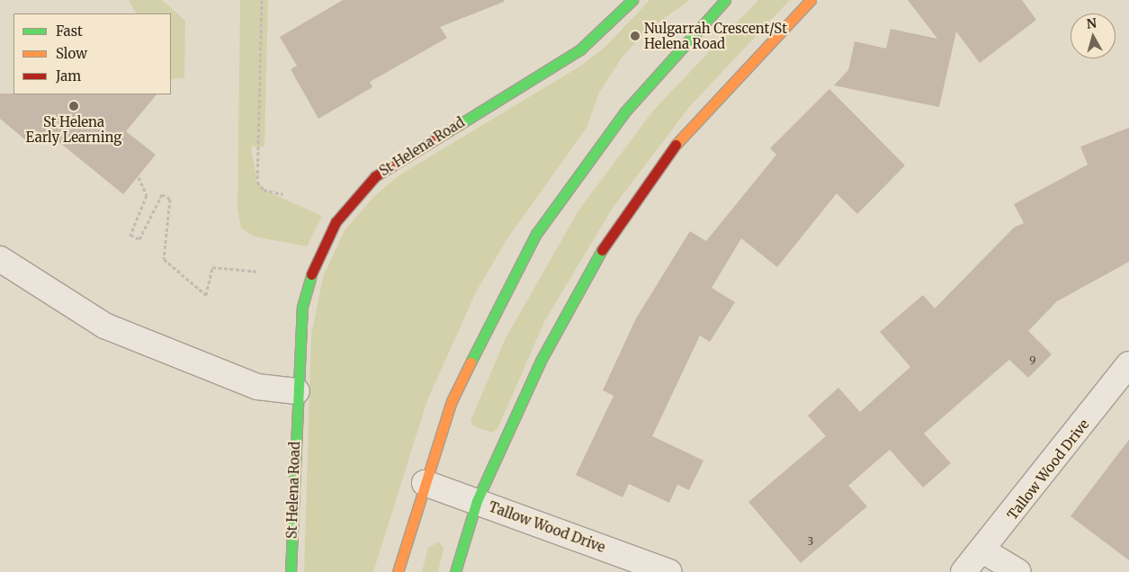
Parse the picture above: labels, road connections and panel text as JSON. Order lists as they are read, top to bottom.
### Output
{
  "streets": {
    "street": ["St Helena Road", "Tallow Wood Drive"]
  },
  "places": ["Nulgarrah Crescent/St Helena Road", "St Helena Early Learning"],
  "house_numbers": ["9", "3"],
  "legend": ["Fast", "Slow", "Jam"],
  "north": "top"
}
